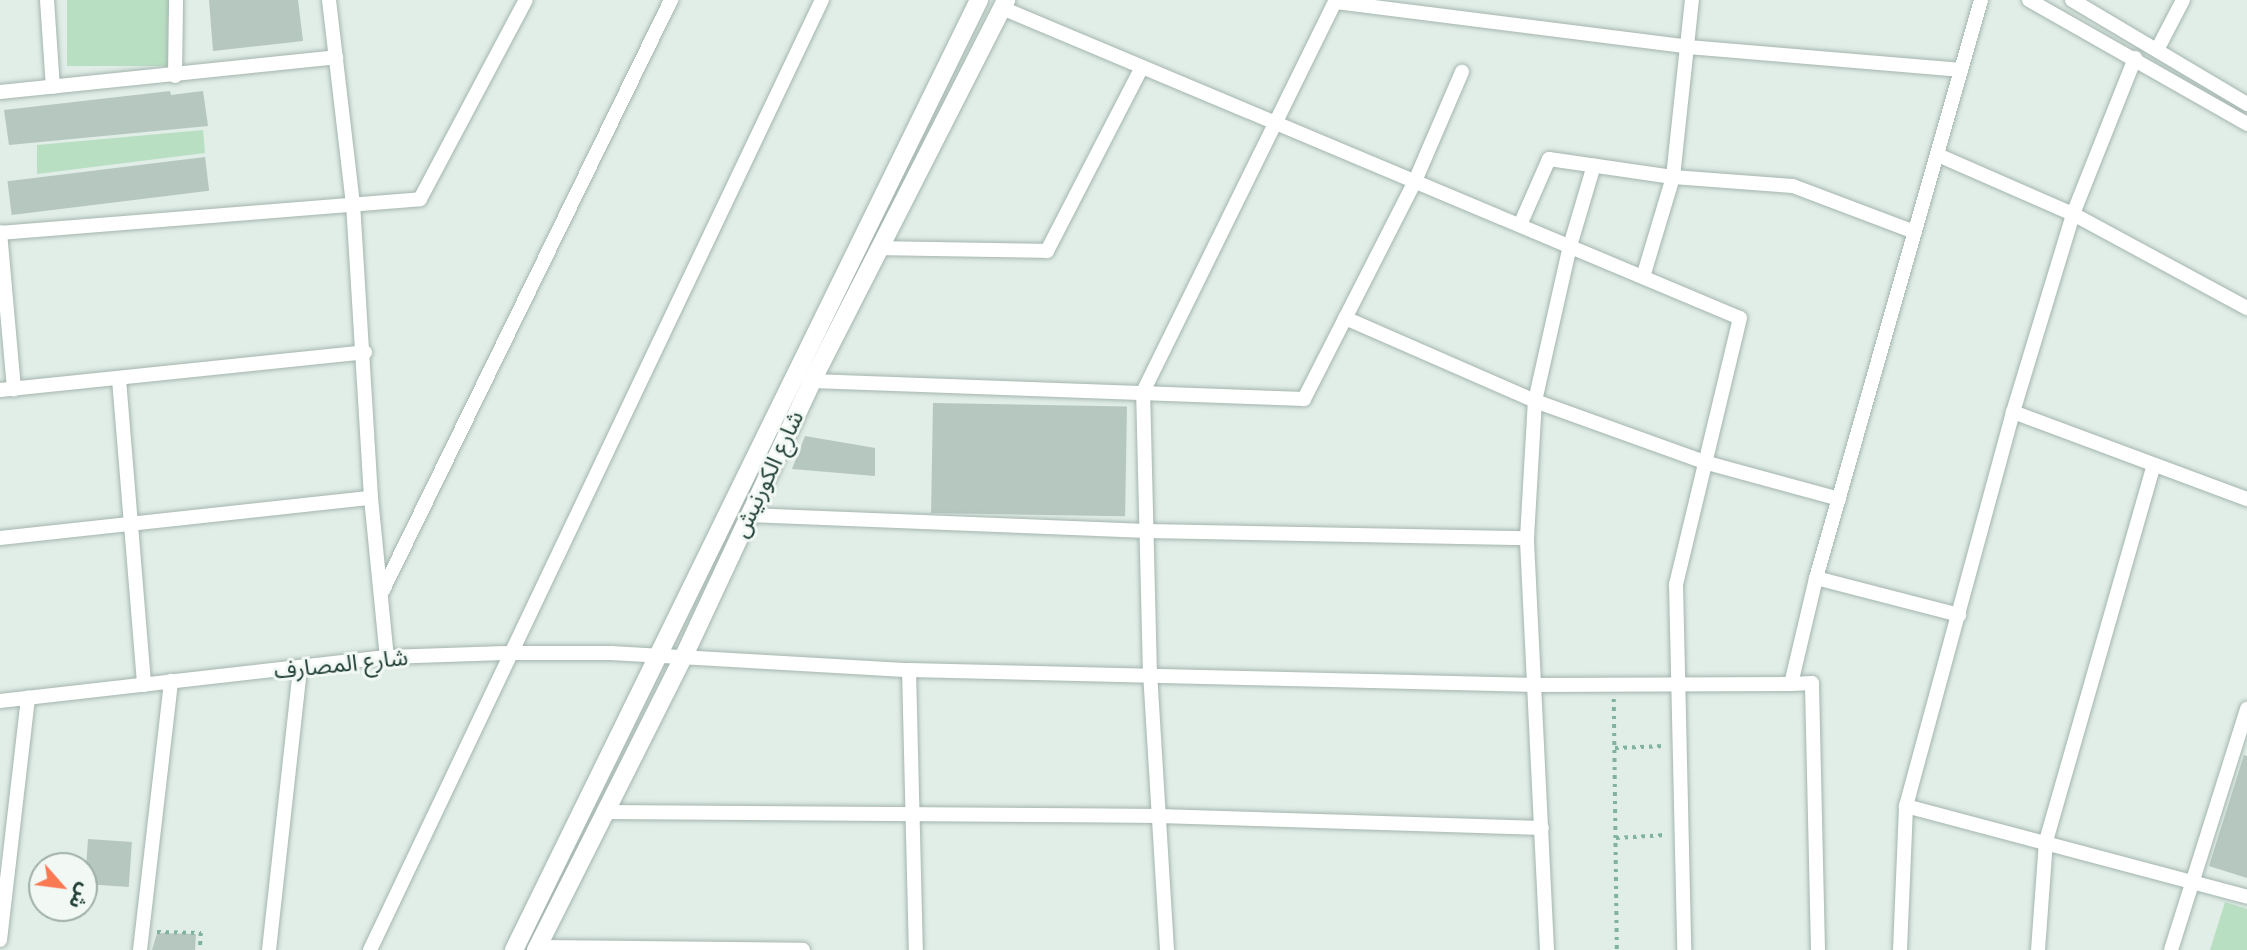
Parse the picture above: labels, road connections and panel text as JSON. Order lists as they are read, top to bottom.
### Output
{
  "streets": {
    "street": ["شارع الكورنيش", "شارع المصارف"]
  },
  "crossings": [
    ["شارع الكورنيش", "شارع المصارف"]
  ],
  "north": "bottom right"
}
